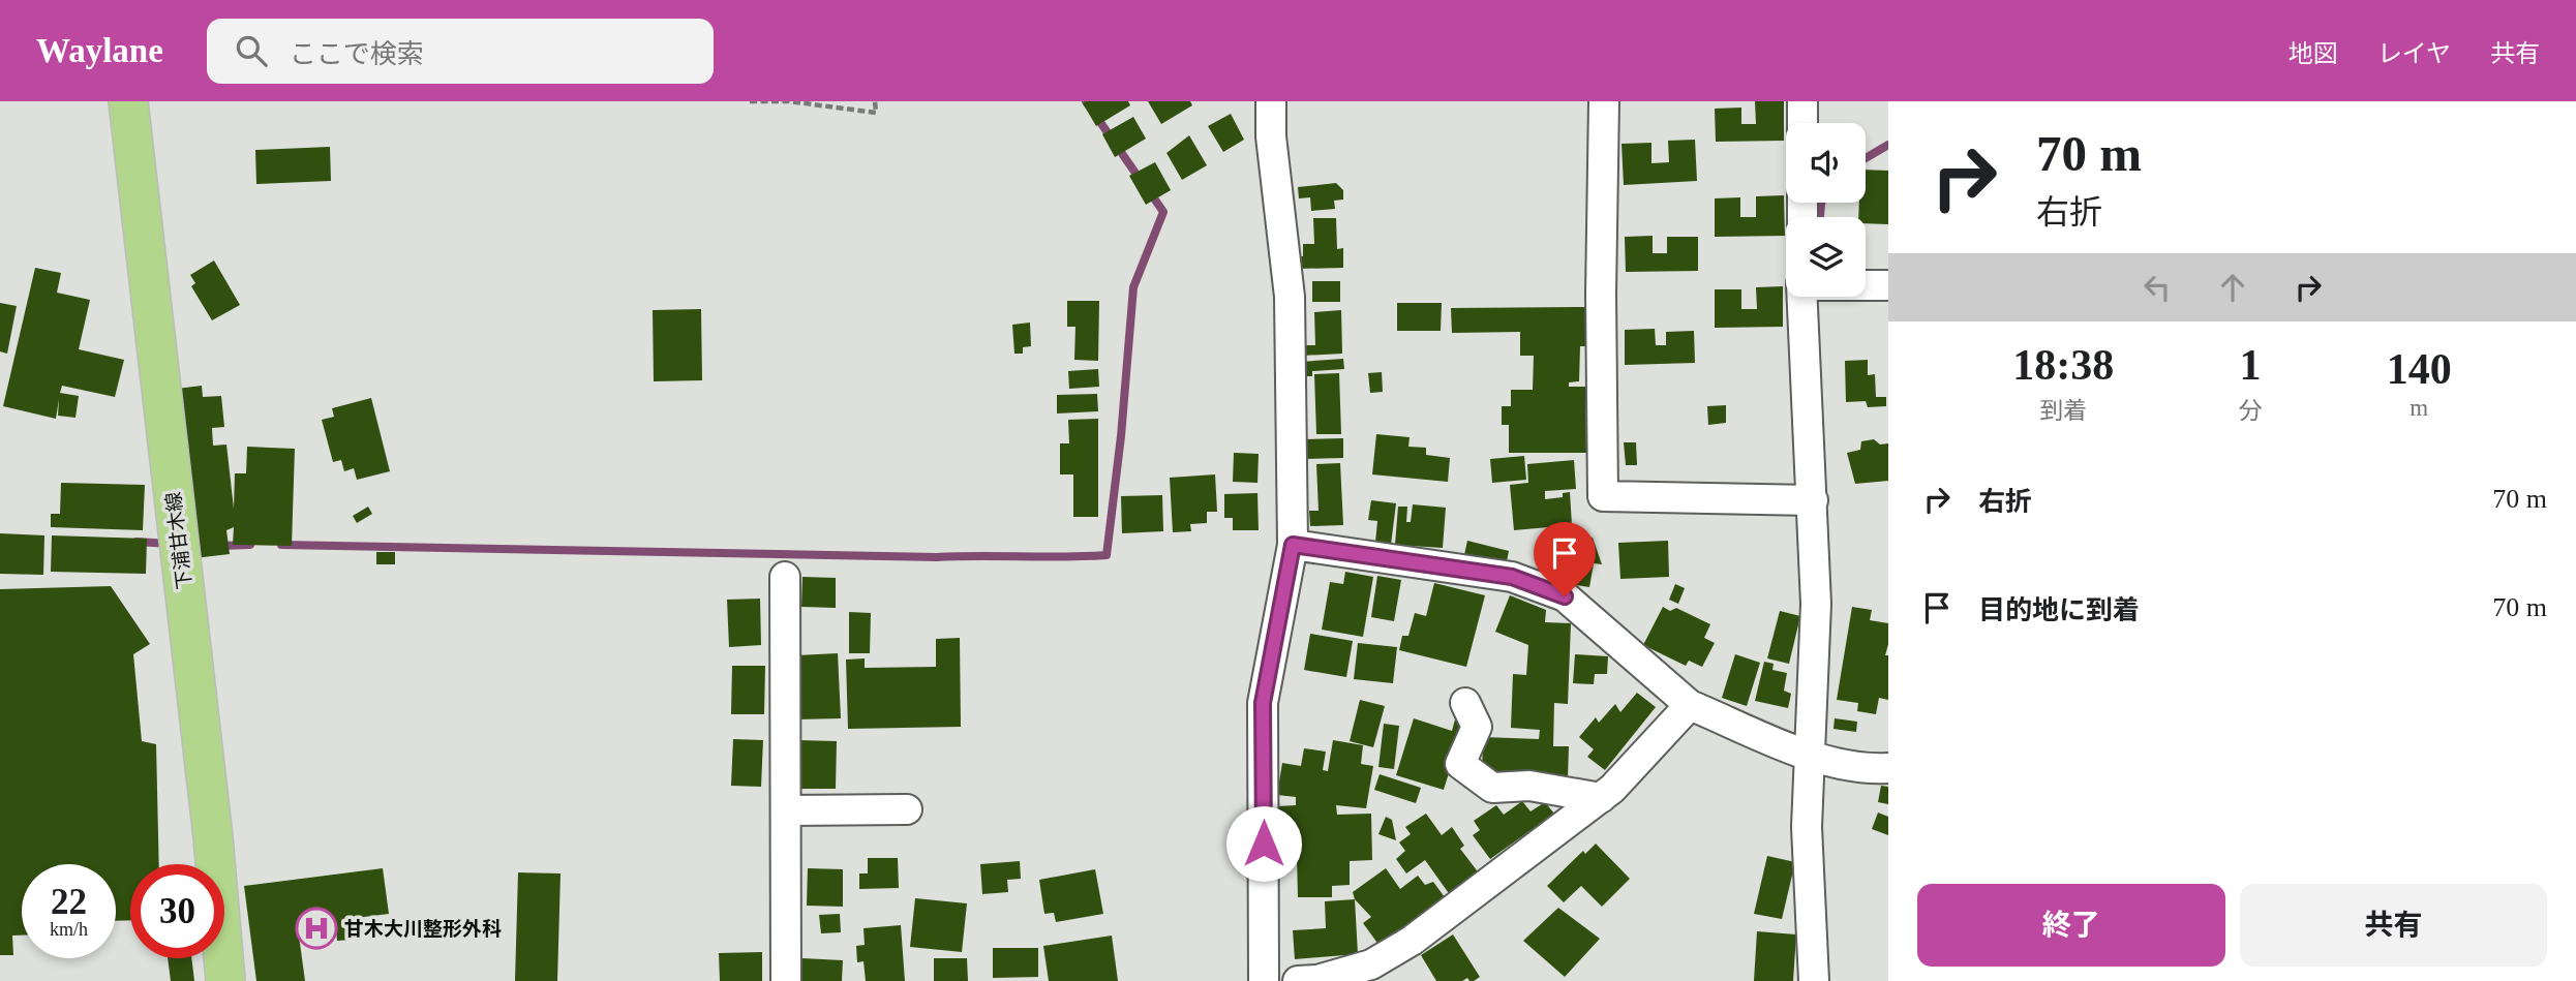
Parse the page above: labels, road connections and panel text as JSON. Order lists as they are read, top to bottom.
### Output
{
  "streets": {
    "main road": ["下浦甘木線"]
  },
  "places": {
    "hospital": ["甘木大川整形外科"]
  },
  "page": {
    "header": "Waylane",
    "search": "ここで検索",
    "nav": ["地図", "レイヤ", "共有"],
    "turn": ["70 m", "右折"],
    "eta": [
      "18:38",
      "到着",
      "1",
      "分",
      "140",
      "m"
    ],
    "list": [
      {
        "name": "右折",
        "value": "70 m"
      },
      {
        "name": "目的地に到着",
        "value": "70 m"
      }
    ],
    "speed": "22 km/h",
    "limit": "30",
    "buttons": ["終了", "共有"]
  }
}
